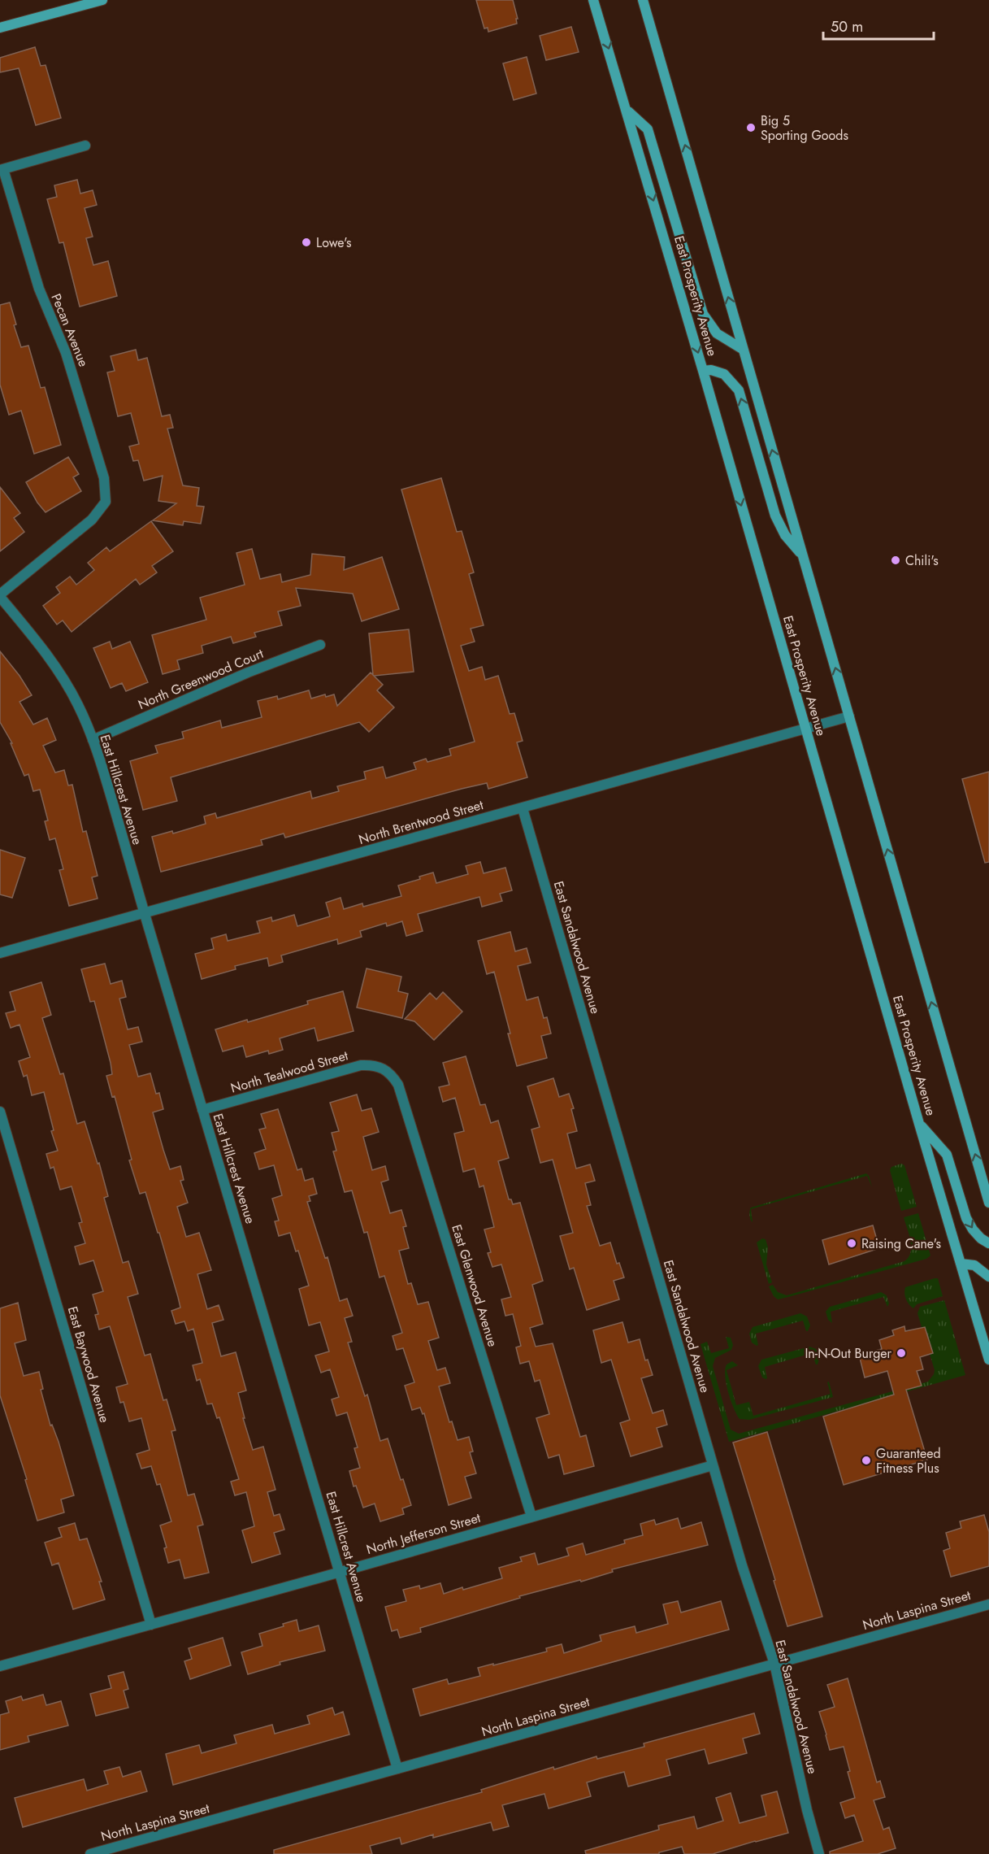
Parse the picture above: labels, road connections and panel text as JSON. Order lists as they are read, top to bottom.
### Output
{
  "streets": {
    "main road": ["East Prosperity Avenue"],
    "street": [
      "Pecan Avenue",
      "North Greenwood Court",
      "East Hillcrest Avenue",
      "North Brentwood Street",
      "East Sandalwood Avenue",
      "North Tealwood Street",
      "East Glenwood Avenue",
      "East Baywood Avenue",
      "North Jefferson Street",
      "North Laspina Street"
    ]
  },
  "crossings": [
    ["East Prosperity Avenue", "North Brentwood Street"],
    ["Pecan Avenue", "East Hillcrest Avenue"],
    ["North Greenwood Court", "East Hillcrest Avenue"],
    ["East Hillcrest Avenue", "North Brentwood Street"],
    ["East Hillcrest Avenue", "North Tealwood Street"],
    ["East Hillcrest Avenue", "North Jefferson Street"],
    ["East Hillcrest Avenue", "North Laspina Street"],
    ["North Brentwood Street", "East Sandalwood Avenue"],
    ["East Sandalwood Avenue", "North Jefferson Street"],
    ["East Sandalwood Avenue", "North Laspina Street"],
    ["North Tealwood Street", "East Glenwood Avenue"],
    ["East Glenwood Avenue", "North Jefferson Street"],
    ["East Baywood Avenue", "North Jefferson Street"]
  ],
  "places": [
    "Big 5 Sporting Goods",
    "Lowe's",
    "Chili's",
    "Raising Cane's",
    "In-N-Out Burger",
    "Guaranteed Fitness Plus"
  ],
  "scale_bar": "50 m"
}
